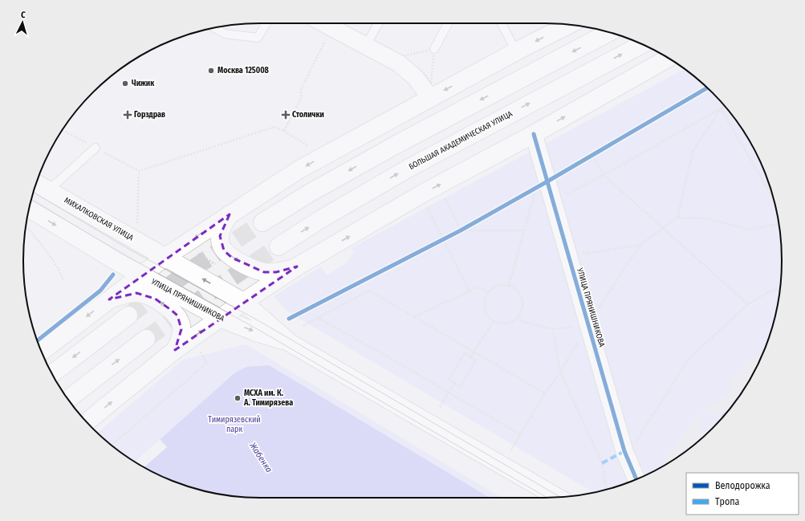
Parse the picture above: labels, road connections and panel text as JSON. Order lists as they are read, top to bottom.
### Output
{
  "streets": {
    "main road": ["БОЛЬШАЯ АКАДЕМИЧЕСКАЯ УЛИЦА", "МИХАЛКОВСКАЯ УЛИЦА", "УЛИЦА ПРЯНИШНИКОВА"]
  },
  "crossings": [
    ["МИХАЛКОВСКАЯ УЛИЦА", "УЛИЦА ПРЯНИШНИКОВА"]
  ],
  "water": ["Жабенка"],
  "parks": ["Тимирязевский парк"],
  "places": {
    "other": ["Москва 125008", "Чижик", "МСХА им. К. А. Тимирязева"],
    "health": ["Горздрав", "Столички"]
  },
  "legend": ["Велодорожка", "Тропа"],
  "north": "top"
}
